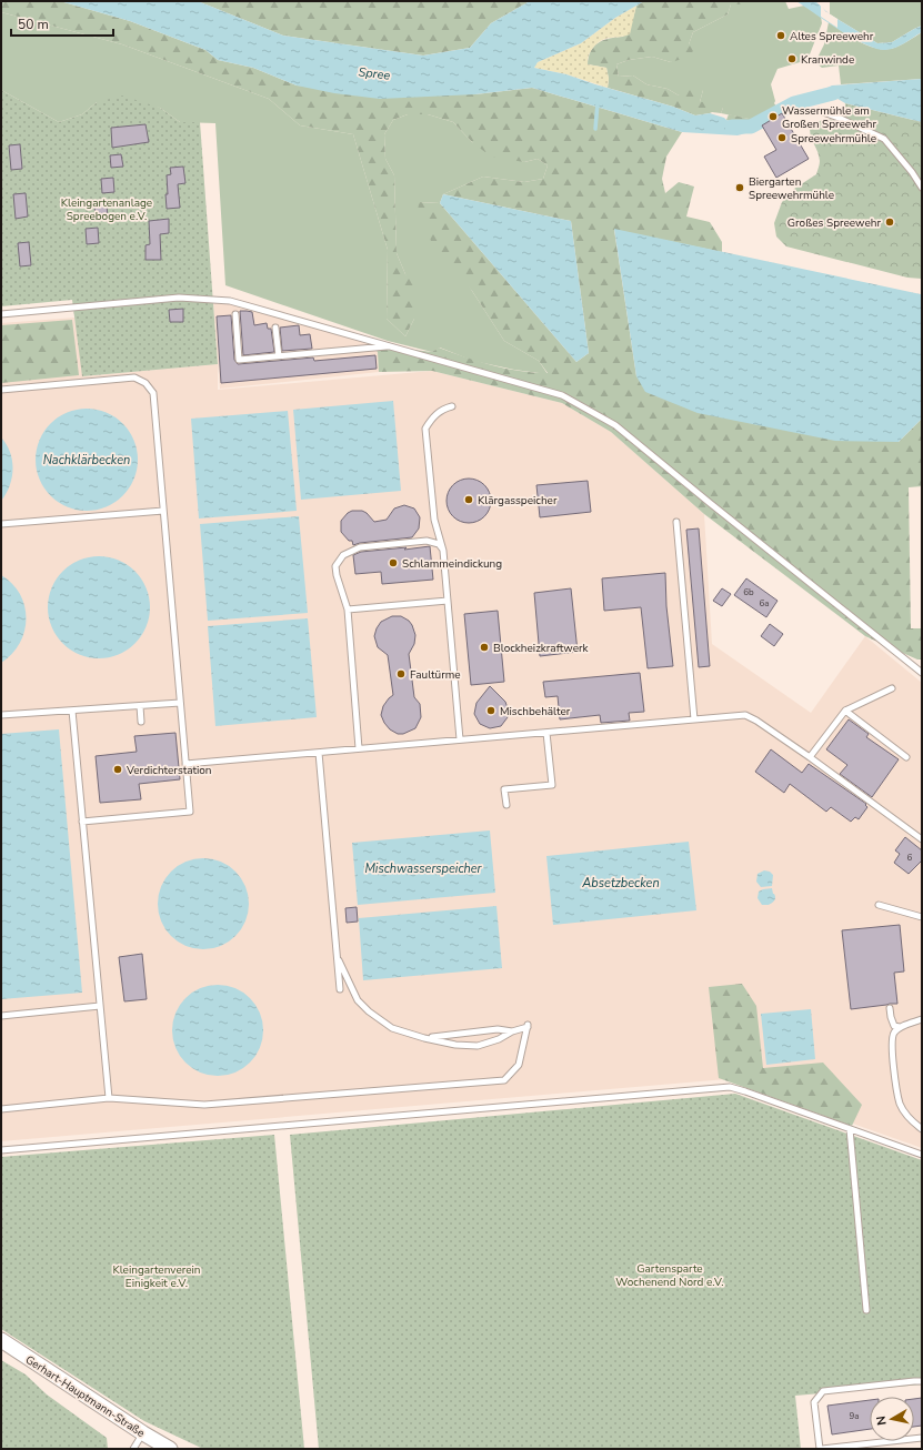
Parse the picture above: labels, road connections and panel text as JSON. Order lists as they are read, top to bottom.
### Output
{
  "streets": {
    "street": ["Gerhart-Hauptmann-Straße"]
  },
  "water": [
    "Spree",
    "Nachklärbecken",
    "Mischwasserspeicher",
    "Absetzbecken"
  ],
  "parks": ["Kleingartenanlage Spreebogen e.V.", "Gartensparte Wochenend Nord e.V.", "Kleingartenverein Einigkeit e.V."],
  "places": [
    "Altes Spreewehr",
    "Kranwinde",
    "Wassermühle am Großen Spreewehr",
    "Spreewehrmühle",
    "Biergarten Spreewehrmühle",
    "Großes Spreewehr",
    "Klärgasspeicher",
    "Schlammeindickung",
    "Blockheizkraftwerk",
    "Faultürme",
    "Mischbehälter",
    "Verdichterstation"
  ],
  "house_numbers": [
    "6b",
    "6a",
    "6",
    "9a"
  ],
  "scale_bar": "50 m",
  "north": "left"
}
